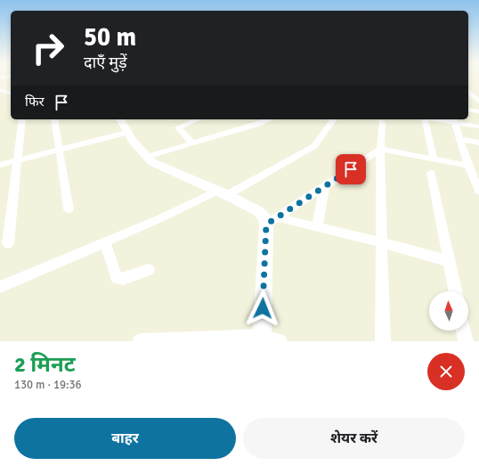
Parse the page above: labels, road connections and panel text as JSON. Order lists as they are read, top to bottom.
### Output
{
  "north": "top",
  "page": {
    "turn": ["50 m", "दाएँ मुड़ें"],
    "then": "फिर",
    "heading": ["2 मिनट", "130 m · 19:36"],
    "buttons": ["बाहर", "शेयर करें"]
  }
}
